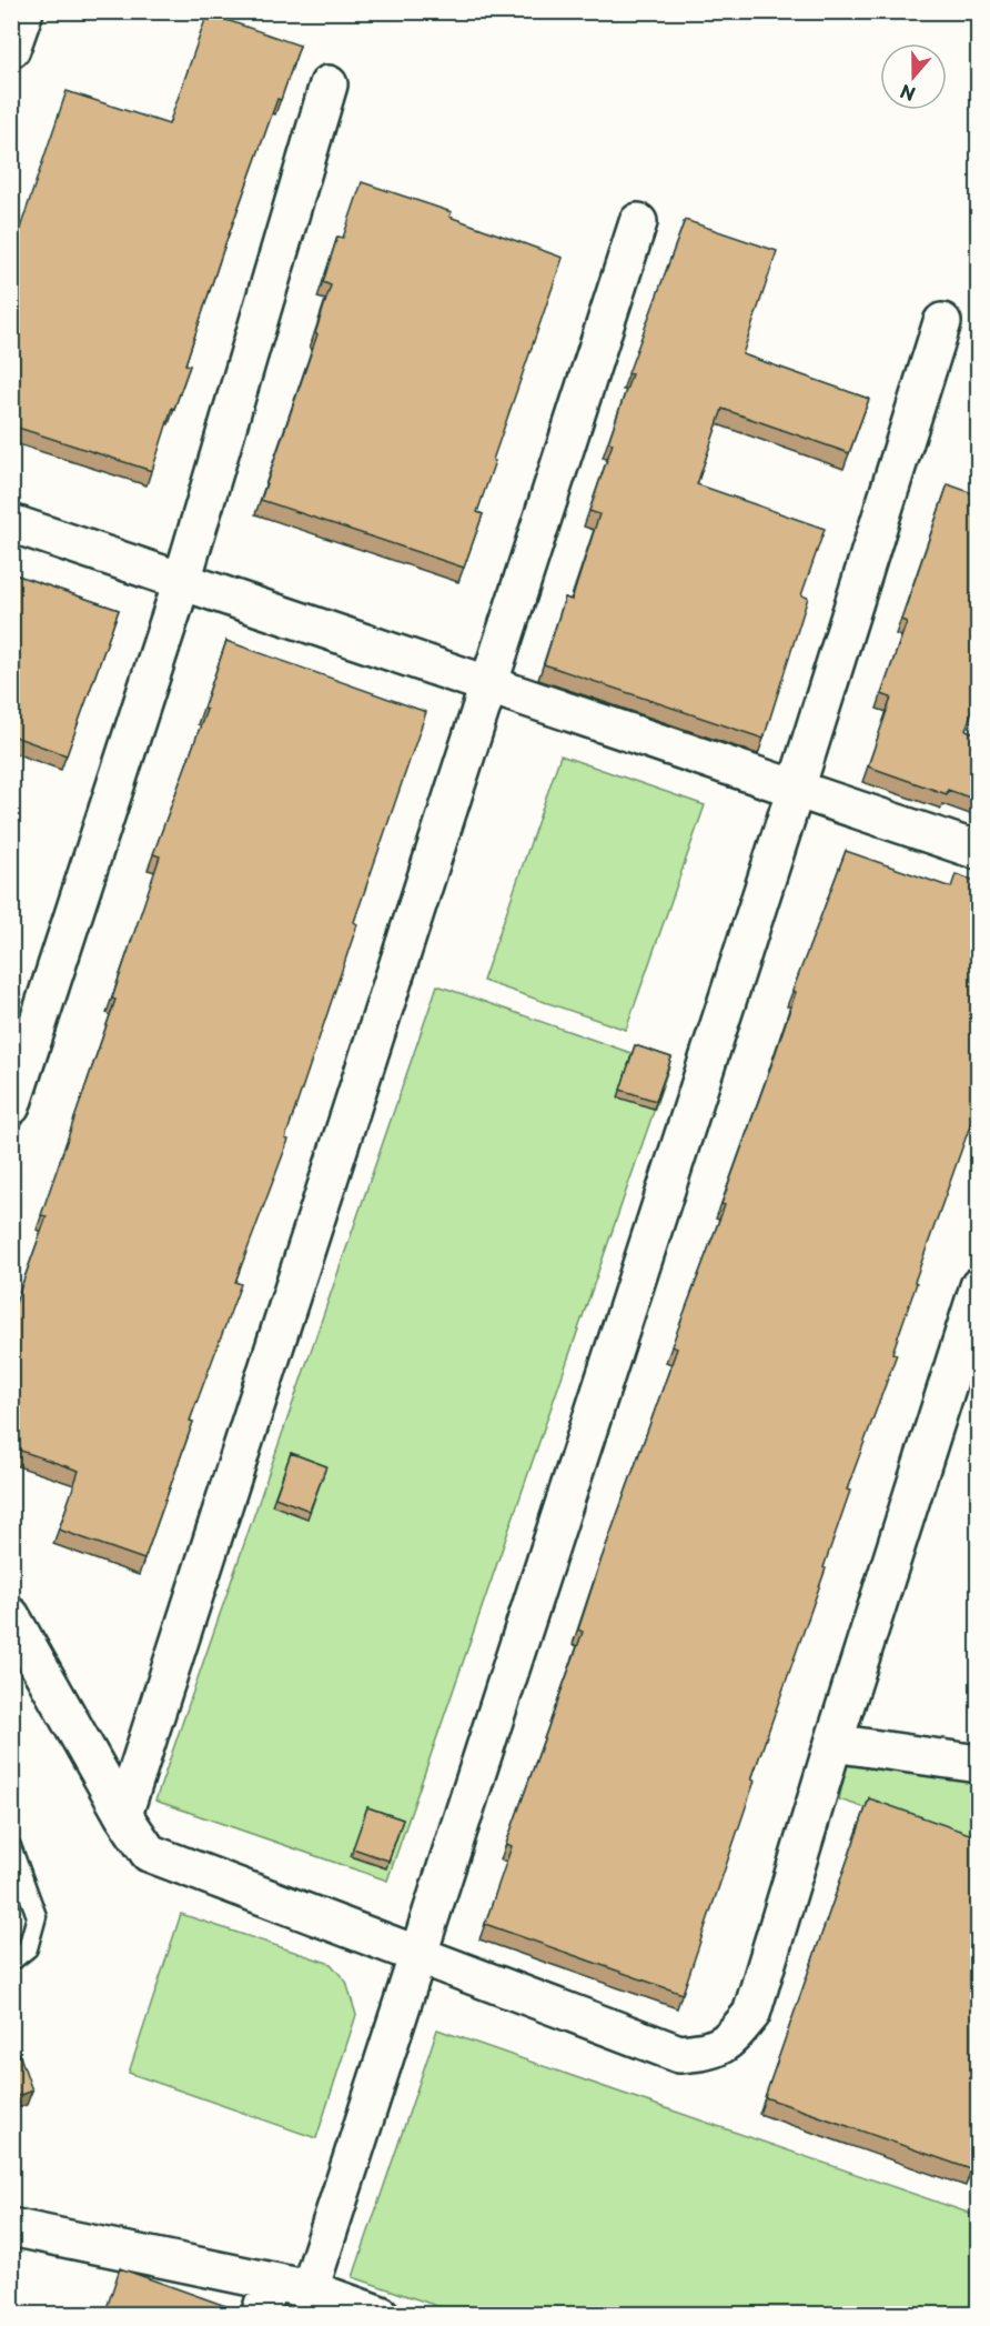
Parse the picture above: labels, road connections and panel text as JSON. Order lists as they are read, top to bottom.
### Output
{
  "north": "bottom"
}
